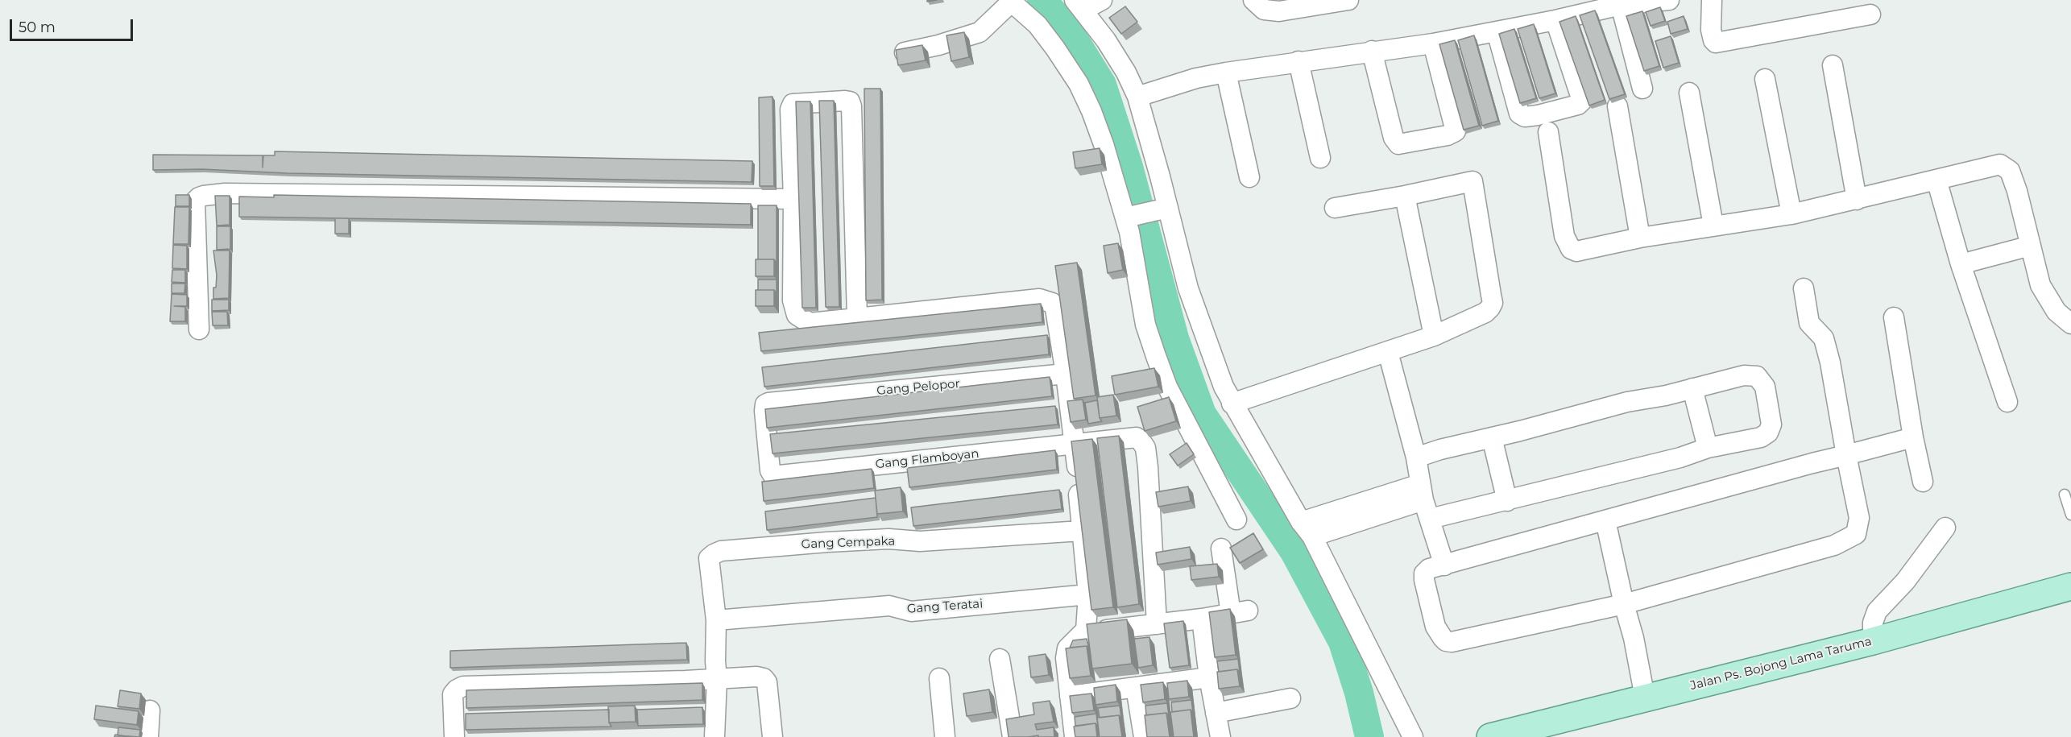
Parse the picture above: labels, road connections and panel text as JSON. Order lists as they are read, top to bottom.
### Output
{
  "streets": {
    "main road": ["Jalan Ps. Bojong Lama Taruma"],
    "street": [
      "Gang Pelopor",
      "Gang Flamboyan",
      "Gang Cempaka",
      "Gang Teratai"
    ]
  },
  "crossings": [
    ["Gang Pelopor", "Gang Flamboyan"],
    ["Gang Cempaka", "Gang Teratai"]
  ],
  "scale_bar": "50 m"
}
